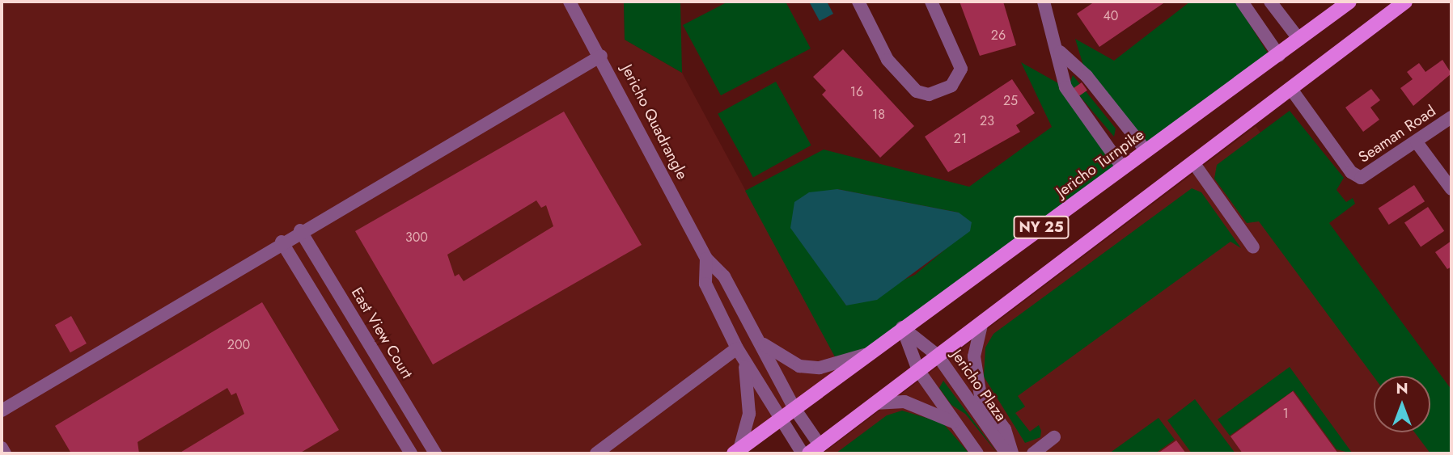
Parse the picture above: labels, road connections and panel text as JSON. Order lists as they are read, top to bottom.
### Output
{
  "streets": {
    "main road": ["Jericho Turnpike", "NY 25"],
    "street": [
      "Jericho Quadrangle",
      "Seaman Road",
      "East View Court",
      "Jericho Plaza"
    ]
  },
  "crossings": [
    ["Jericho Quadrangle", "Jericho Turnpike"],
    ["Jericho Quadrangle", "NY 25"],
    ["Seaman Road", "NY 25"],
    ["Jericho Turnpike", "Jericho Plaza"],
    ["NY 25", "Jericho Plaza"]
  ],
  "house_numbers": [
    "40",
    "26",
    "16",
    "25",
    "18",
    "23",
    "21",
    "300",
    "200",
    "1"
  ],
  "north": "top"
}
